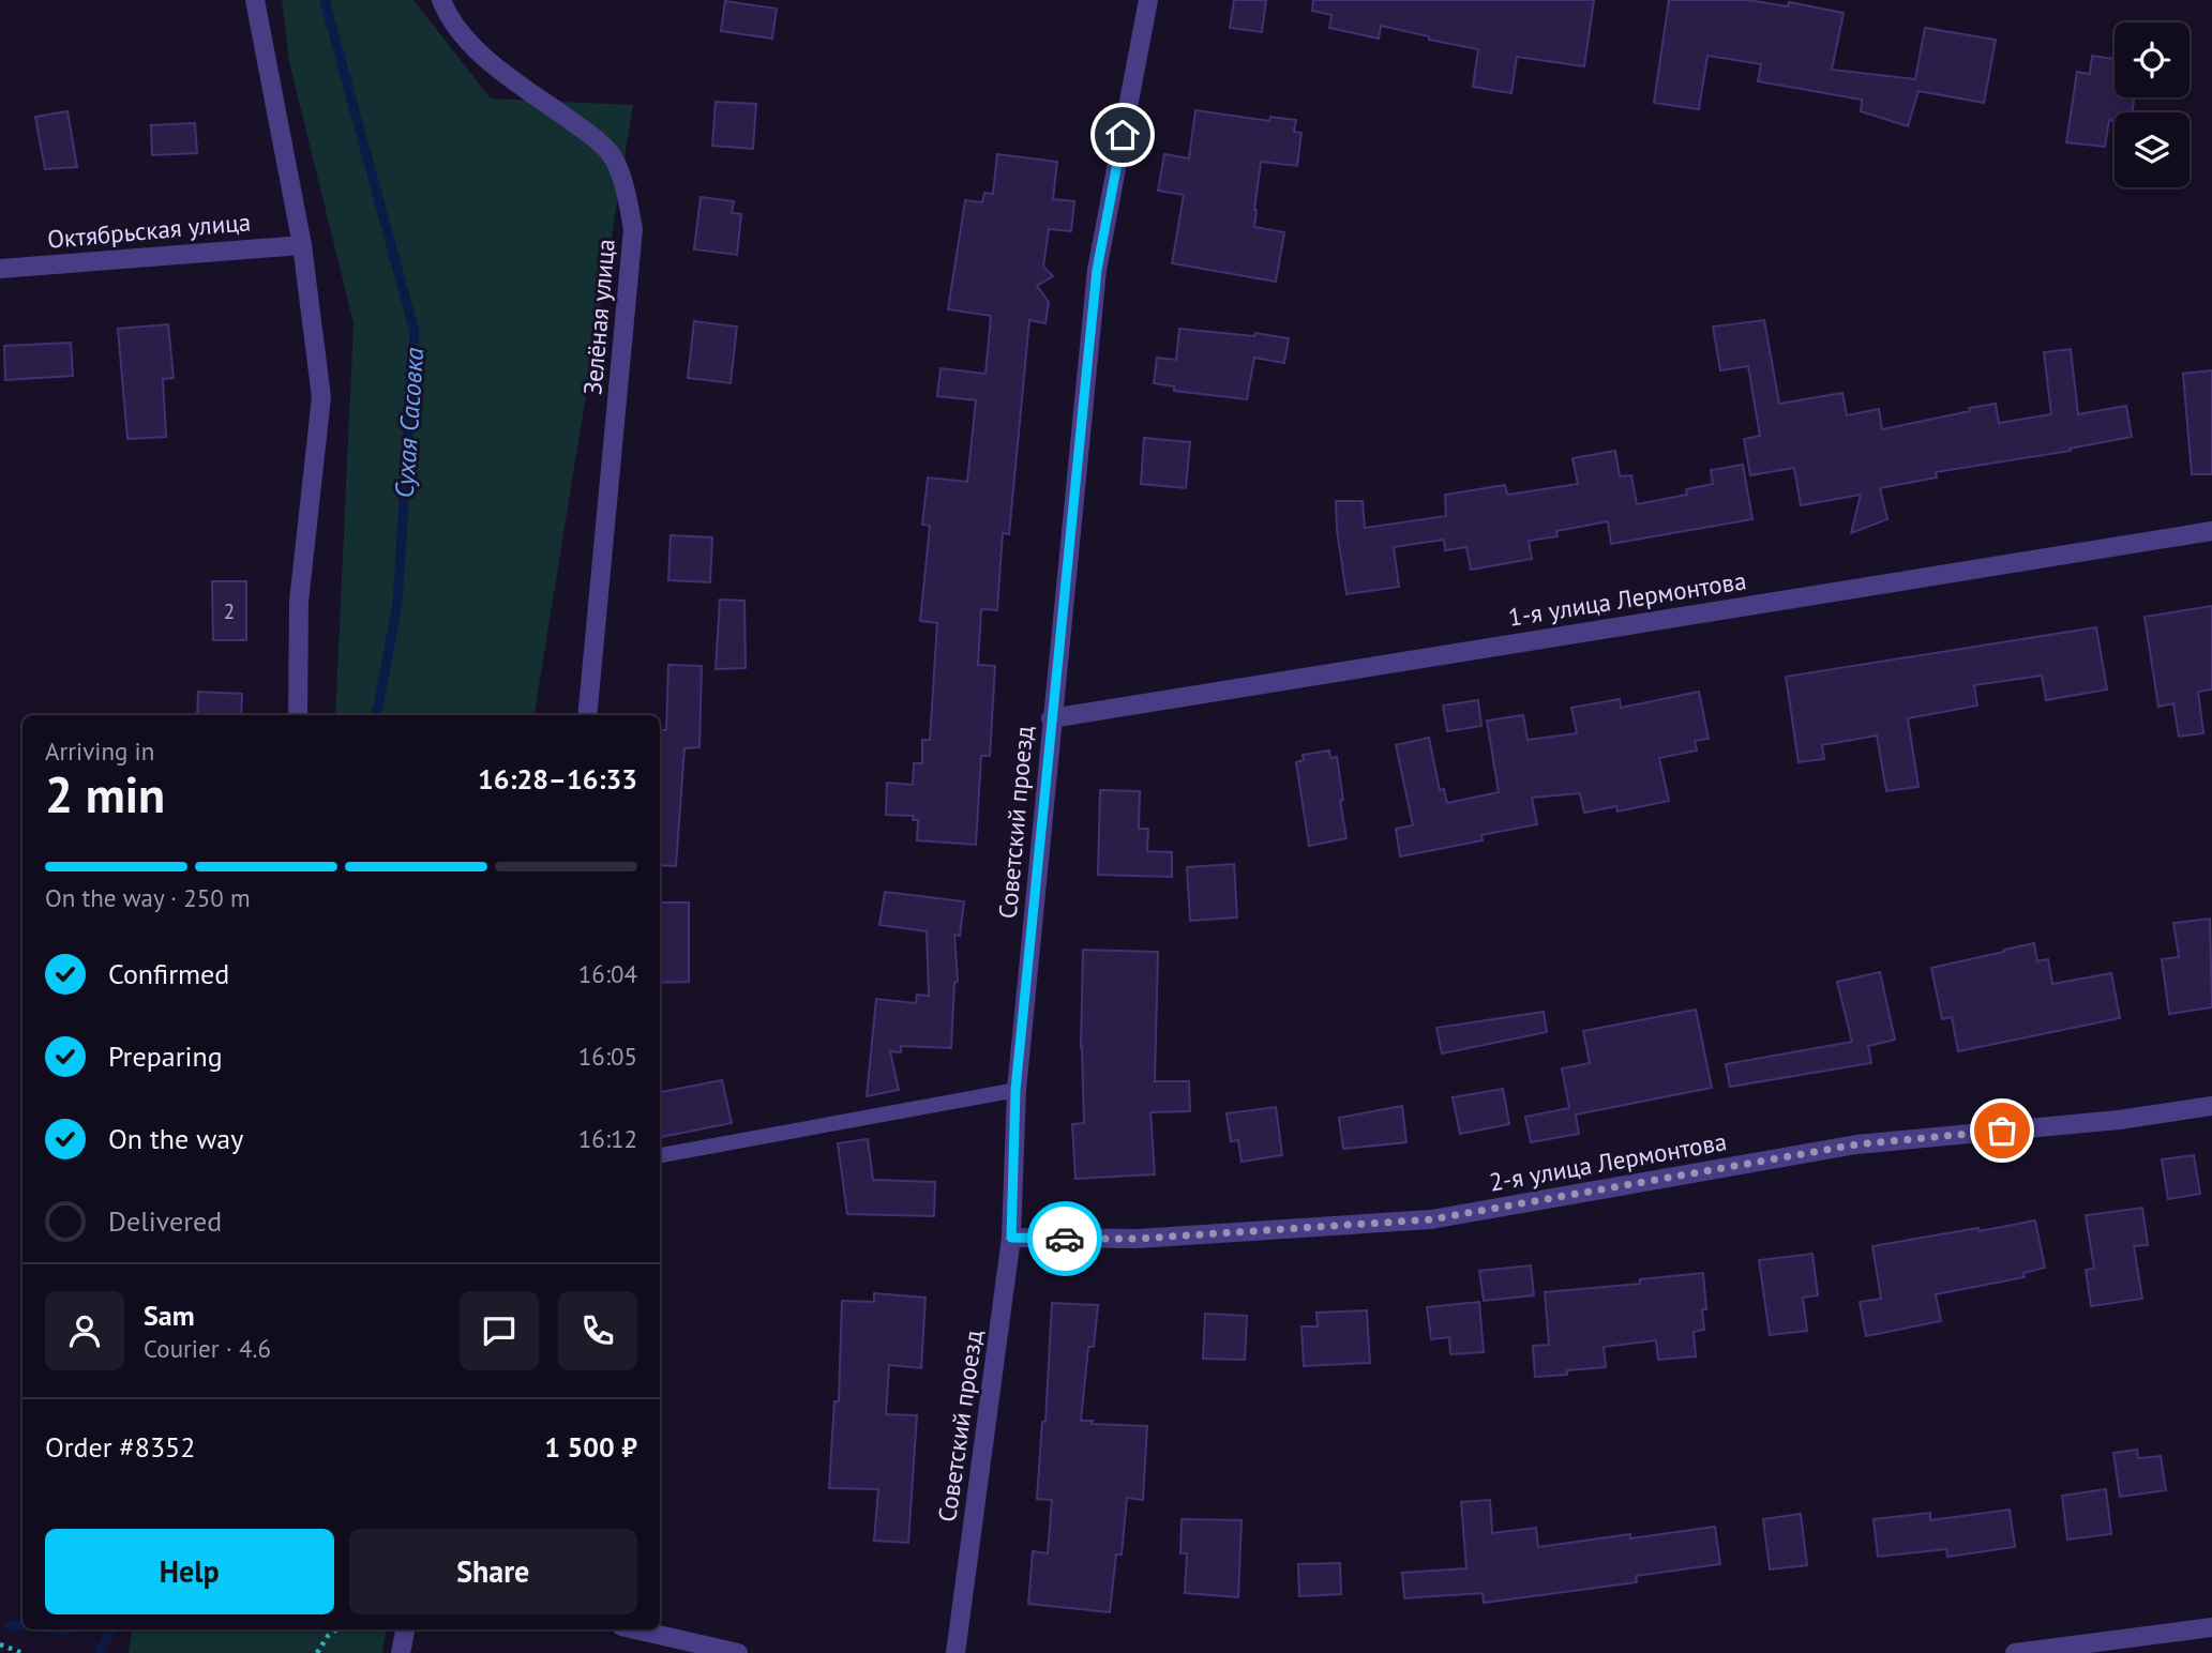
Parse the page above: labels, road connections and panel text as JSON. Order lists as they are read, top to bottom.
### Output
{
  "streets": {
    "street": [
      "Октябрьская улица",
      "Зелёная улица",
      "1-я улица Лермонтова",
      "Советский проезд",
      "2-я улица Лермонтова"
    ]
  },
  "crossings": [
    ["1-я улица Лермонтова", "Советский проезд"],
    ["Советский проезд", "2-я улица Лермонтова"]
  ],
  "water": ["Сухая Сасовка"],
  "house_numbers": ["2"],
  "page": {
    "heading": ["2 min", "Arriving in", "16:28–16:33"],
    "panel": [
      "Sam",
      "Courier · 4.6",
      "Order #8352",
      "1 500 ₽"
    ],
    "bar": "On the way · 250 m",
    "list": [
      ["Confirmed", "16:04"],
      ["Preparing", "16:05"],
      ["On the way", "16:12"],
      "Delivered"
    ],
    "buttons": ["Help", "Share"]
  }
}
